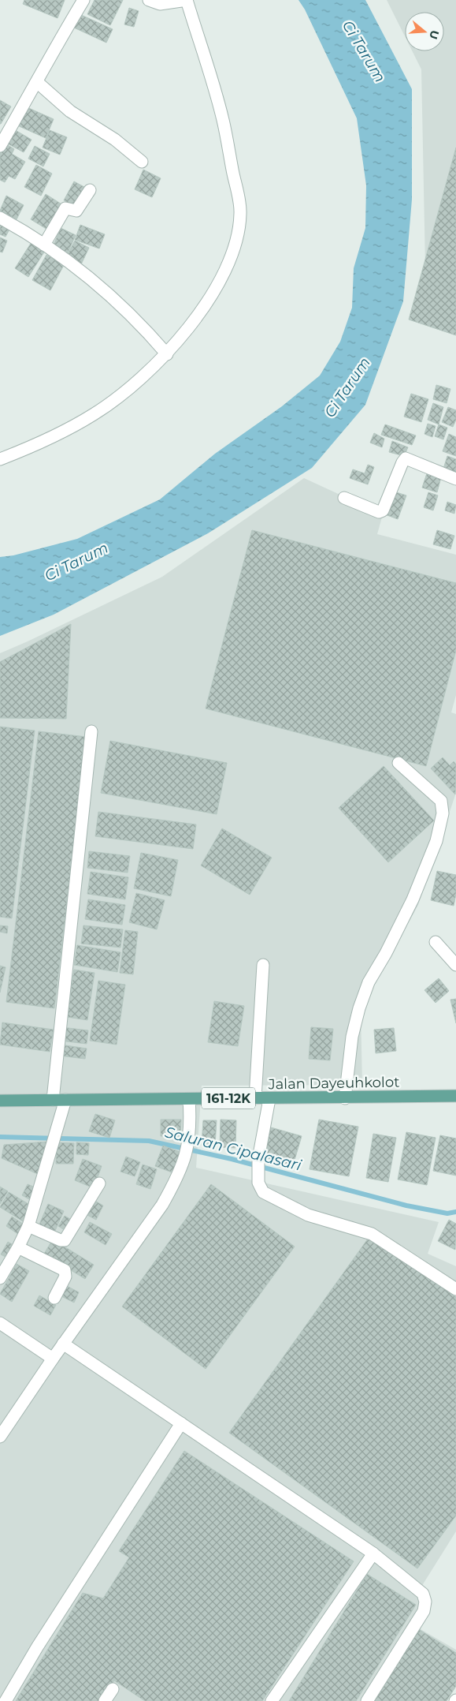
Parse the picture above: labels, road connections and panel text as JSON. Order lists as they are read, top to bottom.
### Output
{
  "streets": {
    "main road": ["Jalan Dayeuhkolot", "161-12K"]
  },
  "water": ["Ci Tarum", "Saluran Cipalasari"],
  "north": "right"
}
